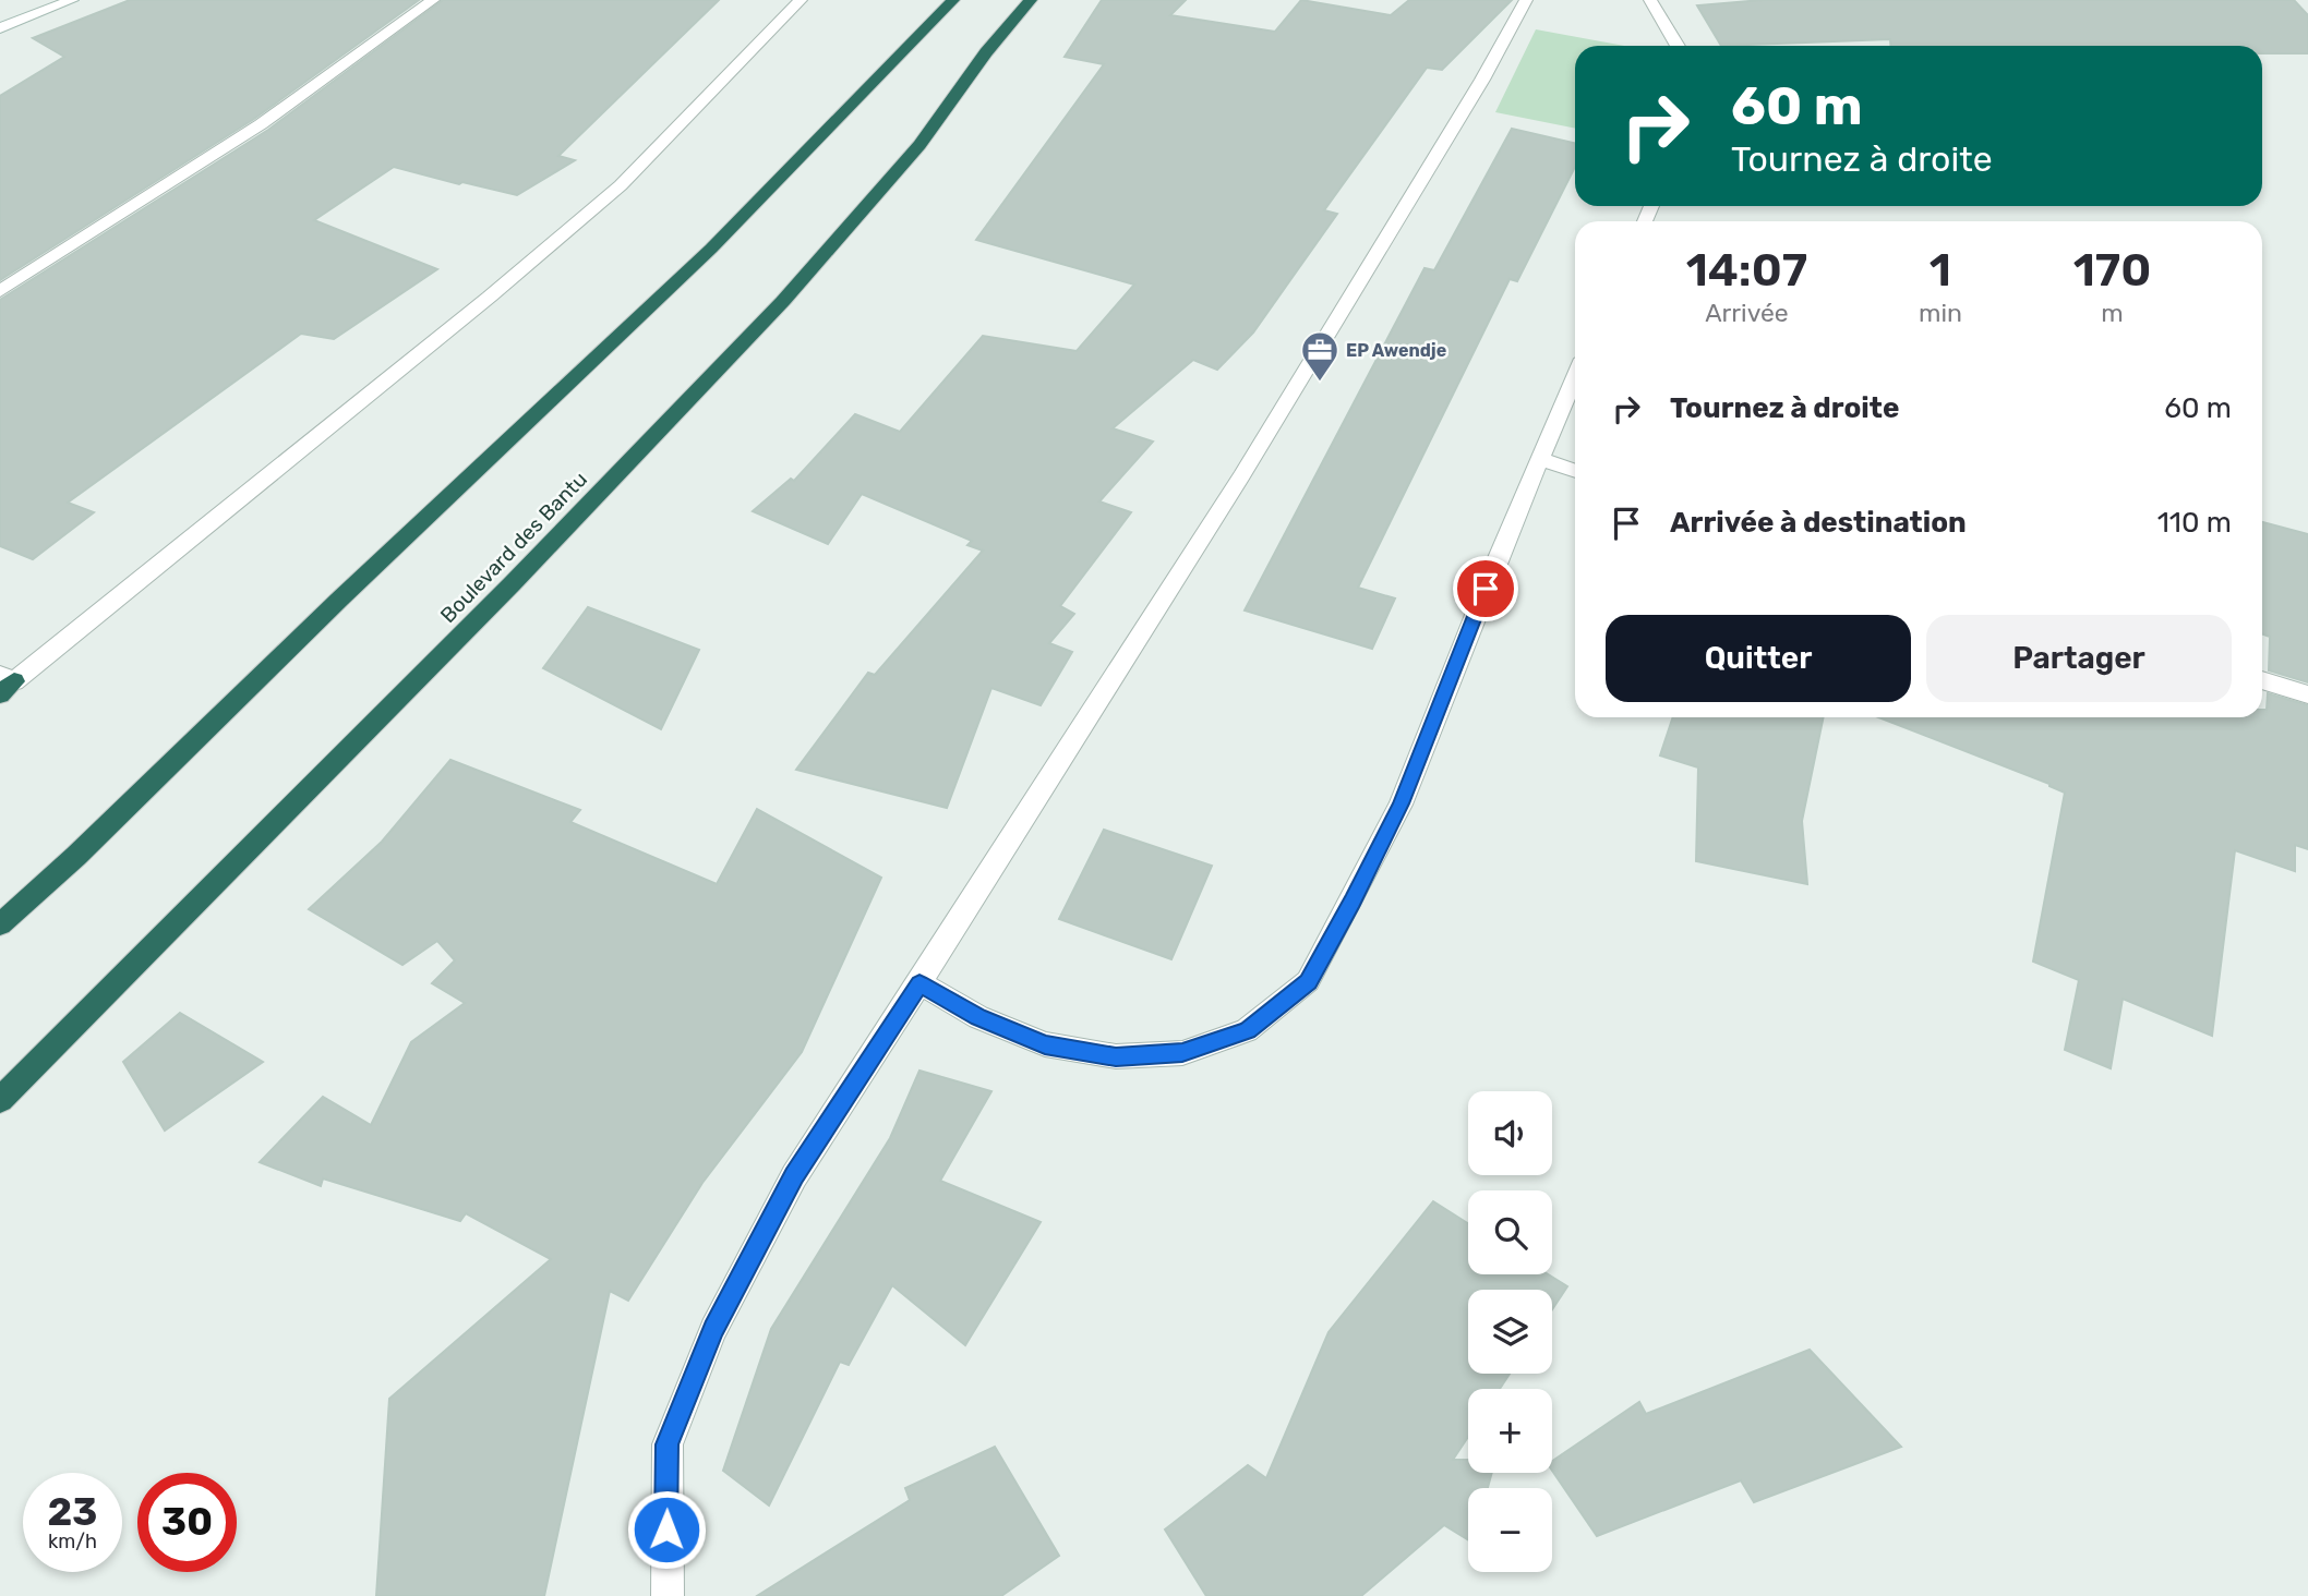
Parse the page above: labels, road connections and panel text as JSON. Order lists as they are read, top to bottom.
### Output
{
  "streets": {
    "highway": ["Boulevard des Bantu"]
  },
  "places": {
    "office": ["EP Awendje"]
  },
  "page": {
    "turn": ["60 m", "Tournez à droite"],
    "eta": [
      "14:07",
      "Arrivée",
      "1",
      "min",
      "170",
      "m"
    ],
    "list": [
      {
        "name": "Tournez à droite",
        "value": "60 m"
      },
      {
        "name": "Arrivée à destination",
        "value": "110 m"
      }
    ],
    "buttons": ["Quitter", "Partager"],
    "map_buttons": ["+", "−"],
    "speed": "23 km/h",
    "limit": "30"
  }
}
